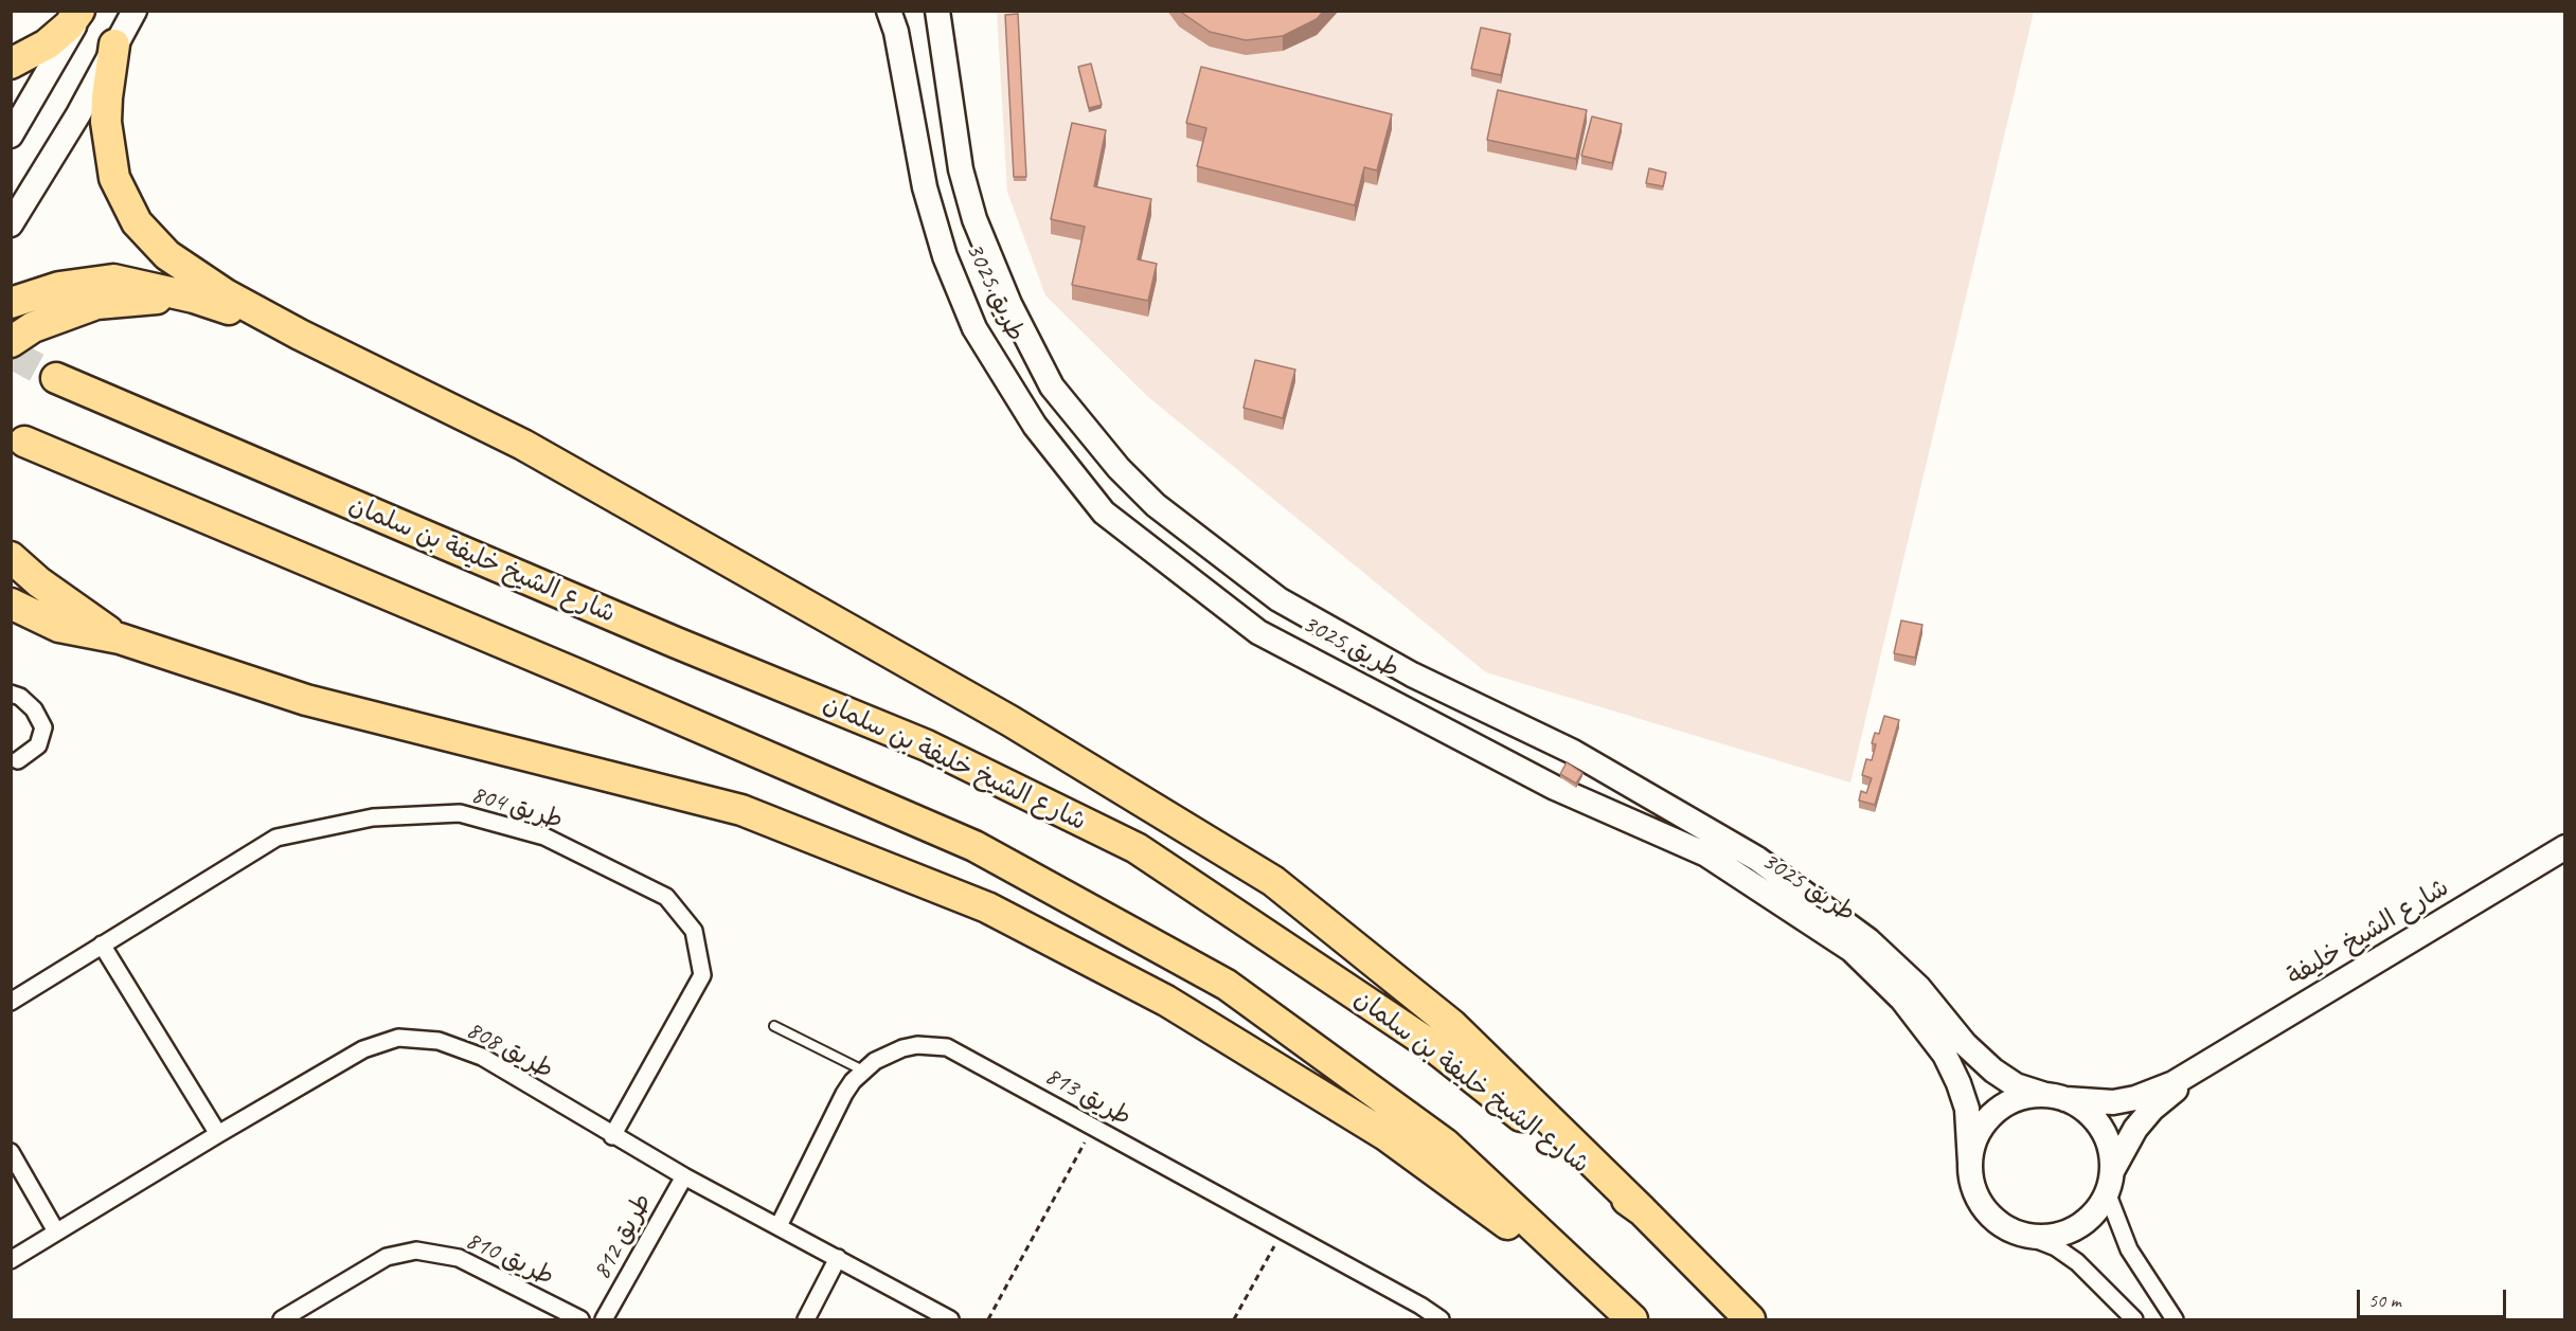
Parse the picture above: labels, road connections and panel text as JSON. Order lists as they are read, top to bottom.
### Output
{
  "streets": {
    "highway": ["شارع الشيخ خليفة بن سلمان"],
    "street": [
      "طريق 3025",
      "طريق 804",
      "شارع الشيخ خليفة",
      "طريق 808",
      "طريق 813",
      "طريق 812",
      "طريق 810"
    ]
  },
  "crossings": [
    ["طريق 3025", "شارع الشيخ خليفة"],
    ["طريق 804", "طريق 808"],
    ["طريق 808", "طريق 813"],
    ["طريق 808", "طريق 812"]
  ],
  "scale_bar": "50 m"
}
